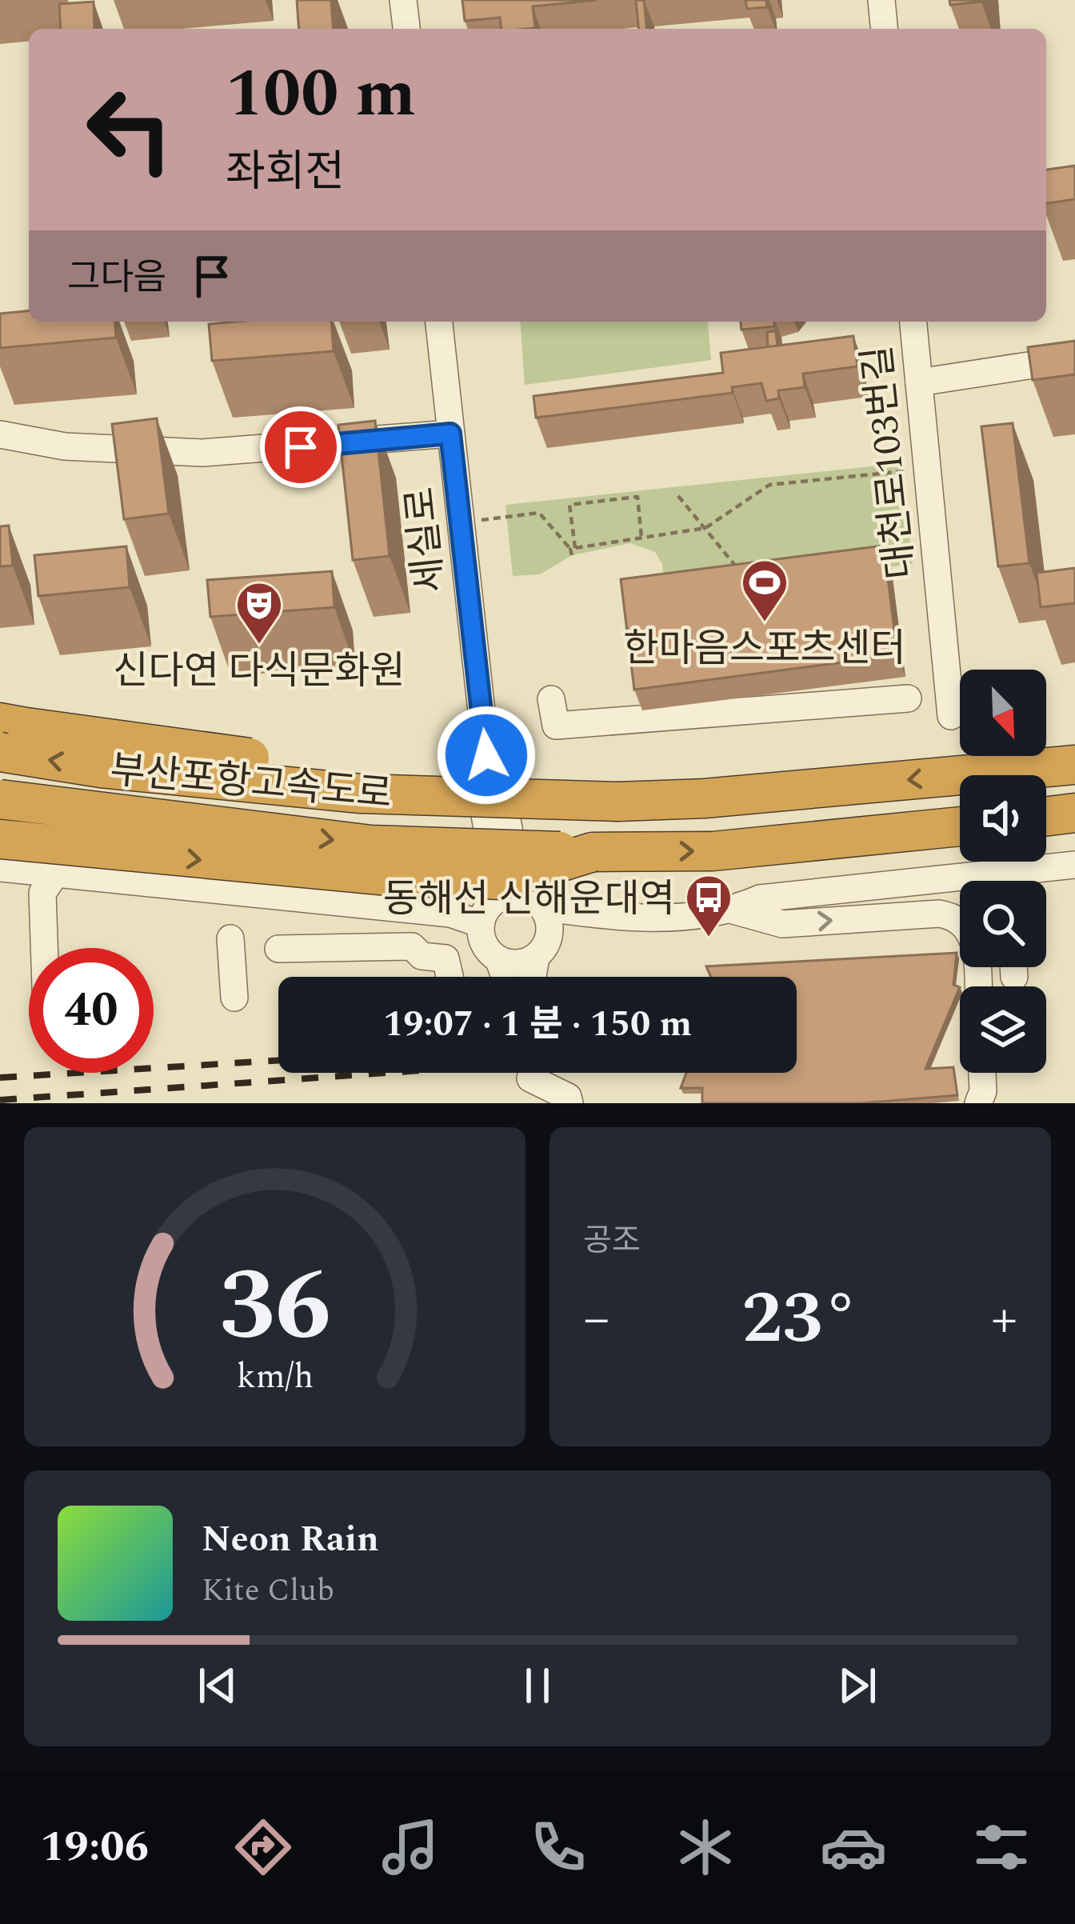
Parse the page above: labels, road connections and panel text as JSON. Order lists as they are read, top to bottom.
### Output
{
  "streets": {
    "highway": ["부산포항고속도로"],
    "street": ["대천로103번길", "세실로"]
  },
  "places": {
    "sports": ["한마음스포츠센터"],
    "theatre": ["신다연 다식문화원"],
    "bus stop": ["동해선 신해운대역"]
  },
  "north": "bottom right",
  "page": {
    "turn": ["100 m", "좌회전"],
    "then": "그다음",
    "limit": "40",
    "trip": "19:07 · 1 분 · 150 m",
    "tile": "공조",
    "heat": ["−", "23°", "+"],
    "song": ["Neon Rain", "Kite Club"],
    "tabs": "19:06",
    "gauge": ["36", "km/h"]
  }
}
